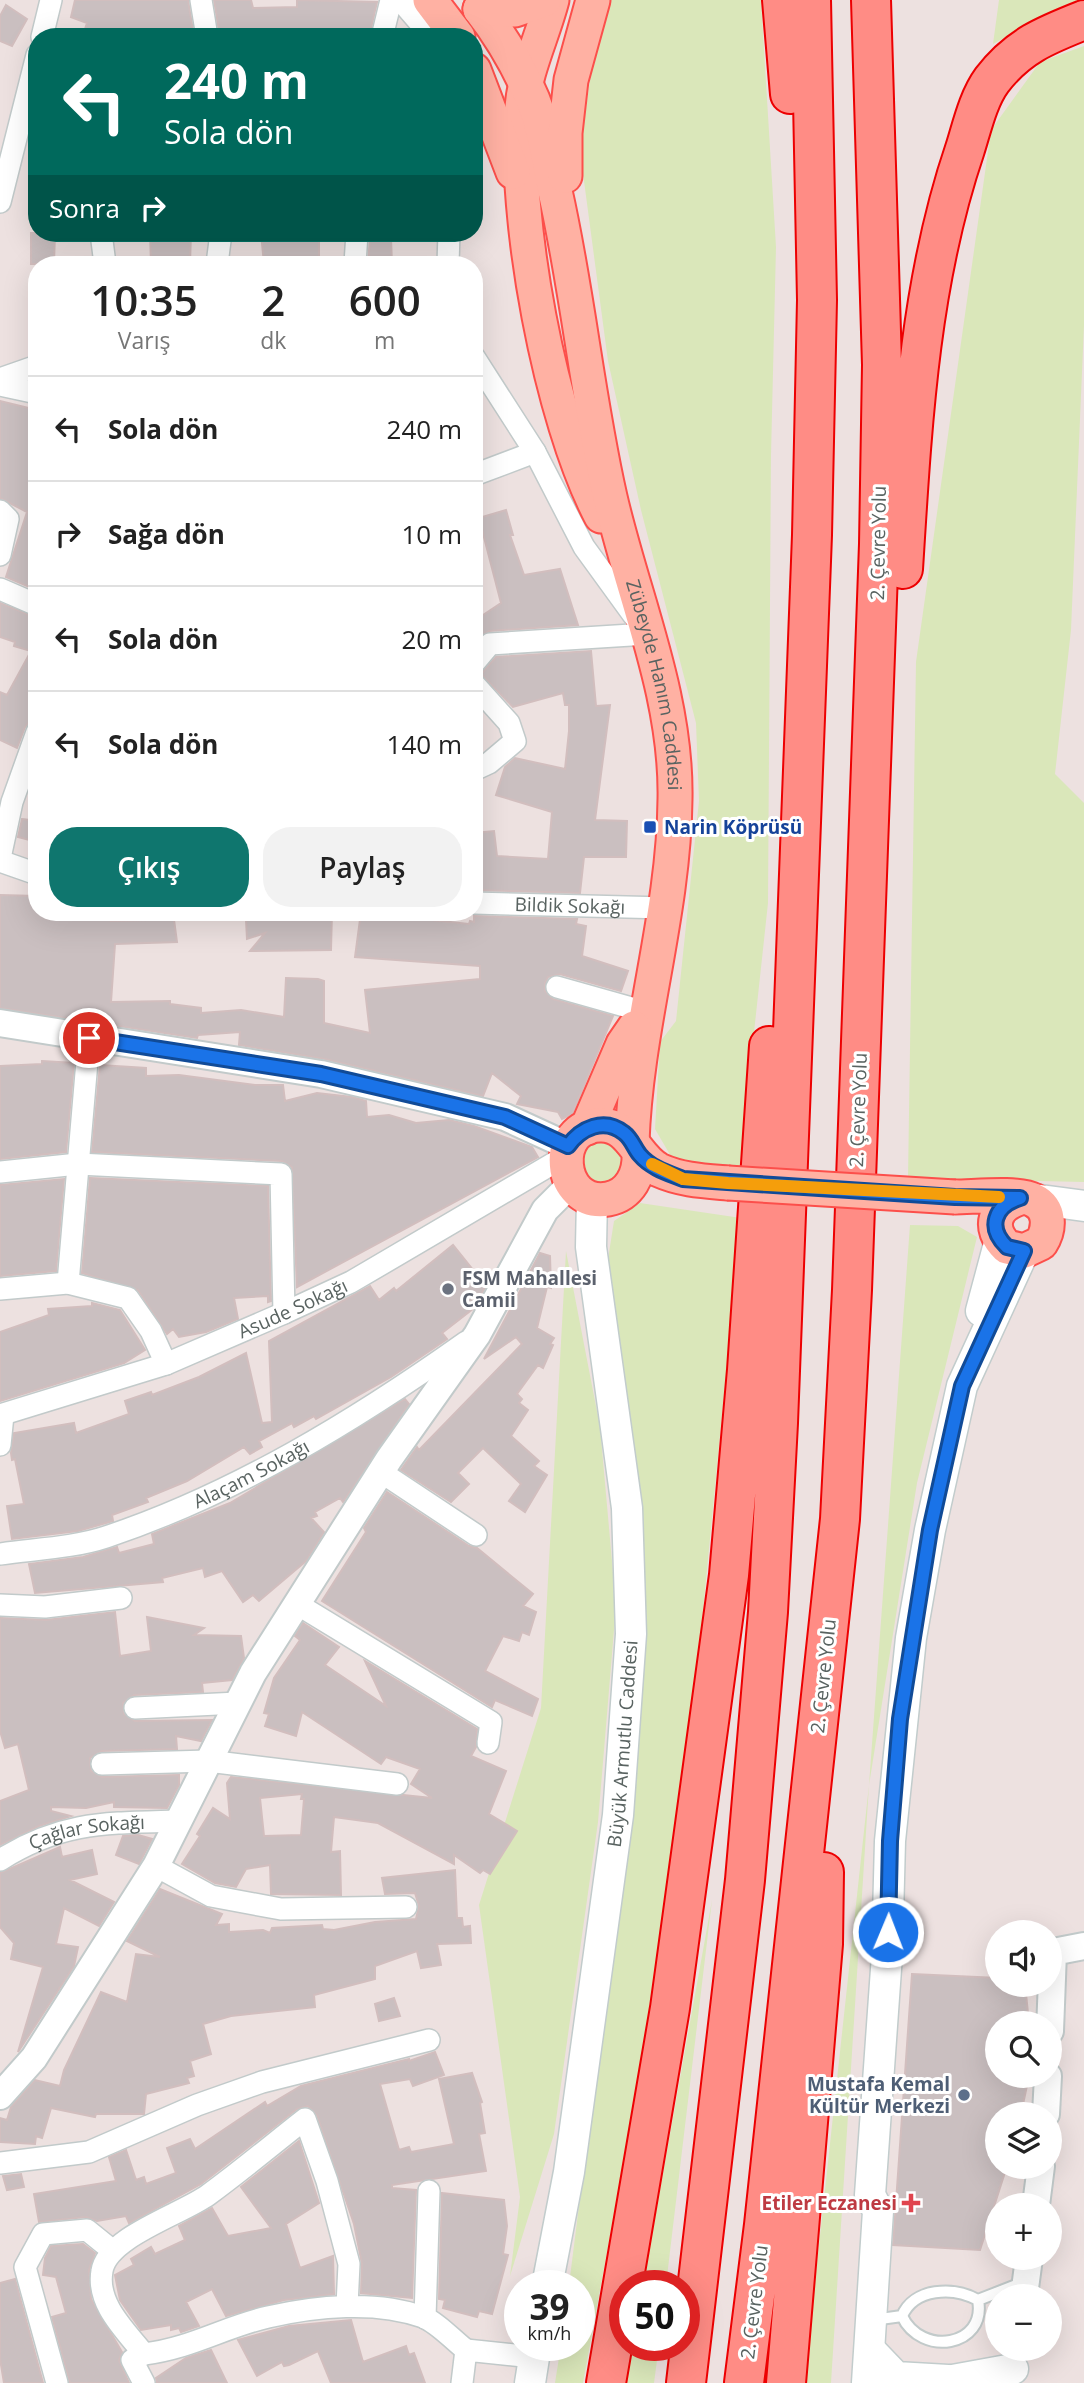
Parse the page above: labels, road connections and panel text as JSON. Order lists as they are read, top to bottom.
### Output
{
  "streets": {
    "highway": ["2. Çevre Yolu"],
    "main road": ["Zübeyde Hanım Caddesi", "Büyük Armutlu Caddesi"],
    "street": [
      "Bildik Sokağı",
      "Asude Sokağı",
      "Alaçam Sokağı",
      "Çağlar Sokağı"
    ]
  },
  "crossings": [
    ["Zübeyde Hanım Caddesi", "Bildik Sokağı"],
    ["Asude Sokağı", "Büyük Armutlu Caddesi"]
  ],
  "places": {
    "transit": ["Narin Köprüsü"],
    "other": ["FSM Mahallesi Camii", "Mustafa Kemal Kültür Merkezi"],
    "health": ["Etiler Eczanesi"]
  },
  "page": {
    "turn": ["240 m", "Sola dön"],
    "then": "Sonra",
    "eta": [
      "10:35",
      "Varış",
      "2",
      "dk",
      "600",
      "m"
    ],
    "list": [
      {
        "name": "Sola dön",
        "value": "240 m"
      },
      {
        "name": "Sağa dön",
        "value": "10 m"
      },
      {
        "name": "Sola dön",
        "value": "20 m"
      },
      {
        "name": "Sola dön",
        "value": "140 m"
      }
    ],
    "buttons": ["Çıkış", "Paylaş"],
    "map_buttons": ["+", "−"],
    "speed": "39 km/h",
    "limit": "50"
  }
}
